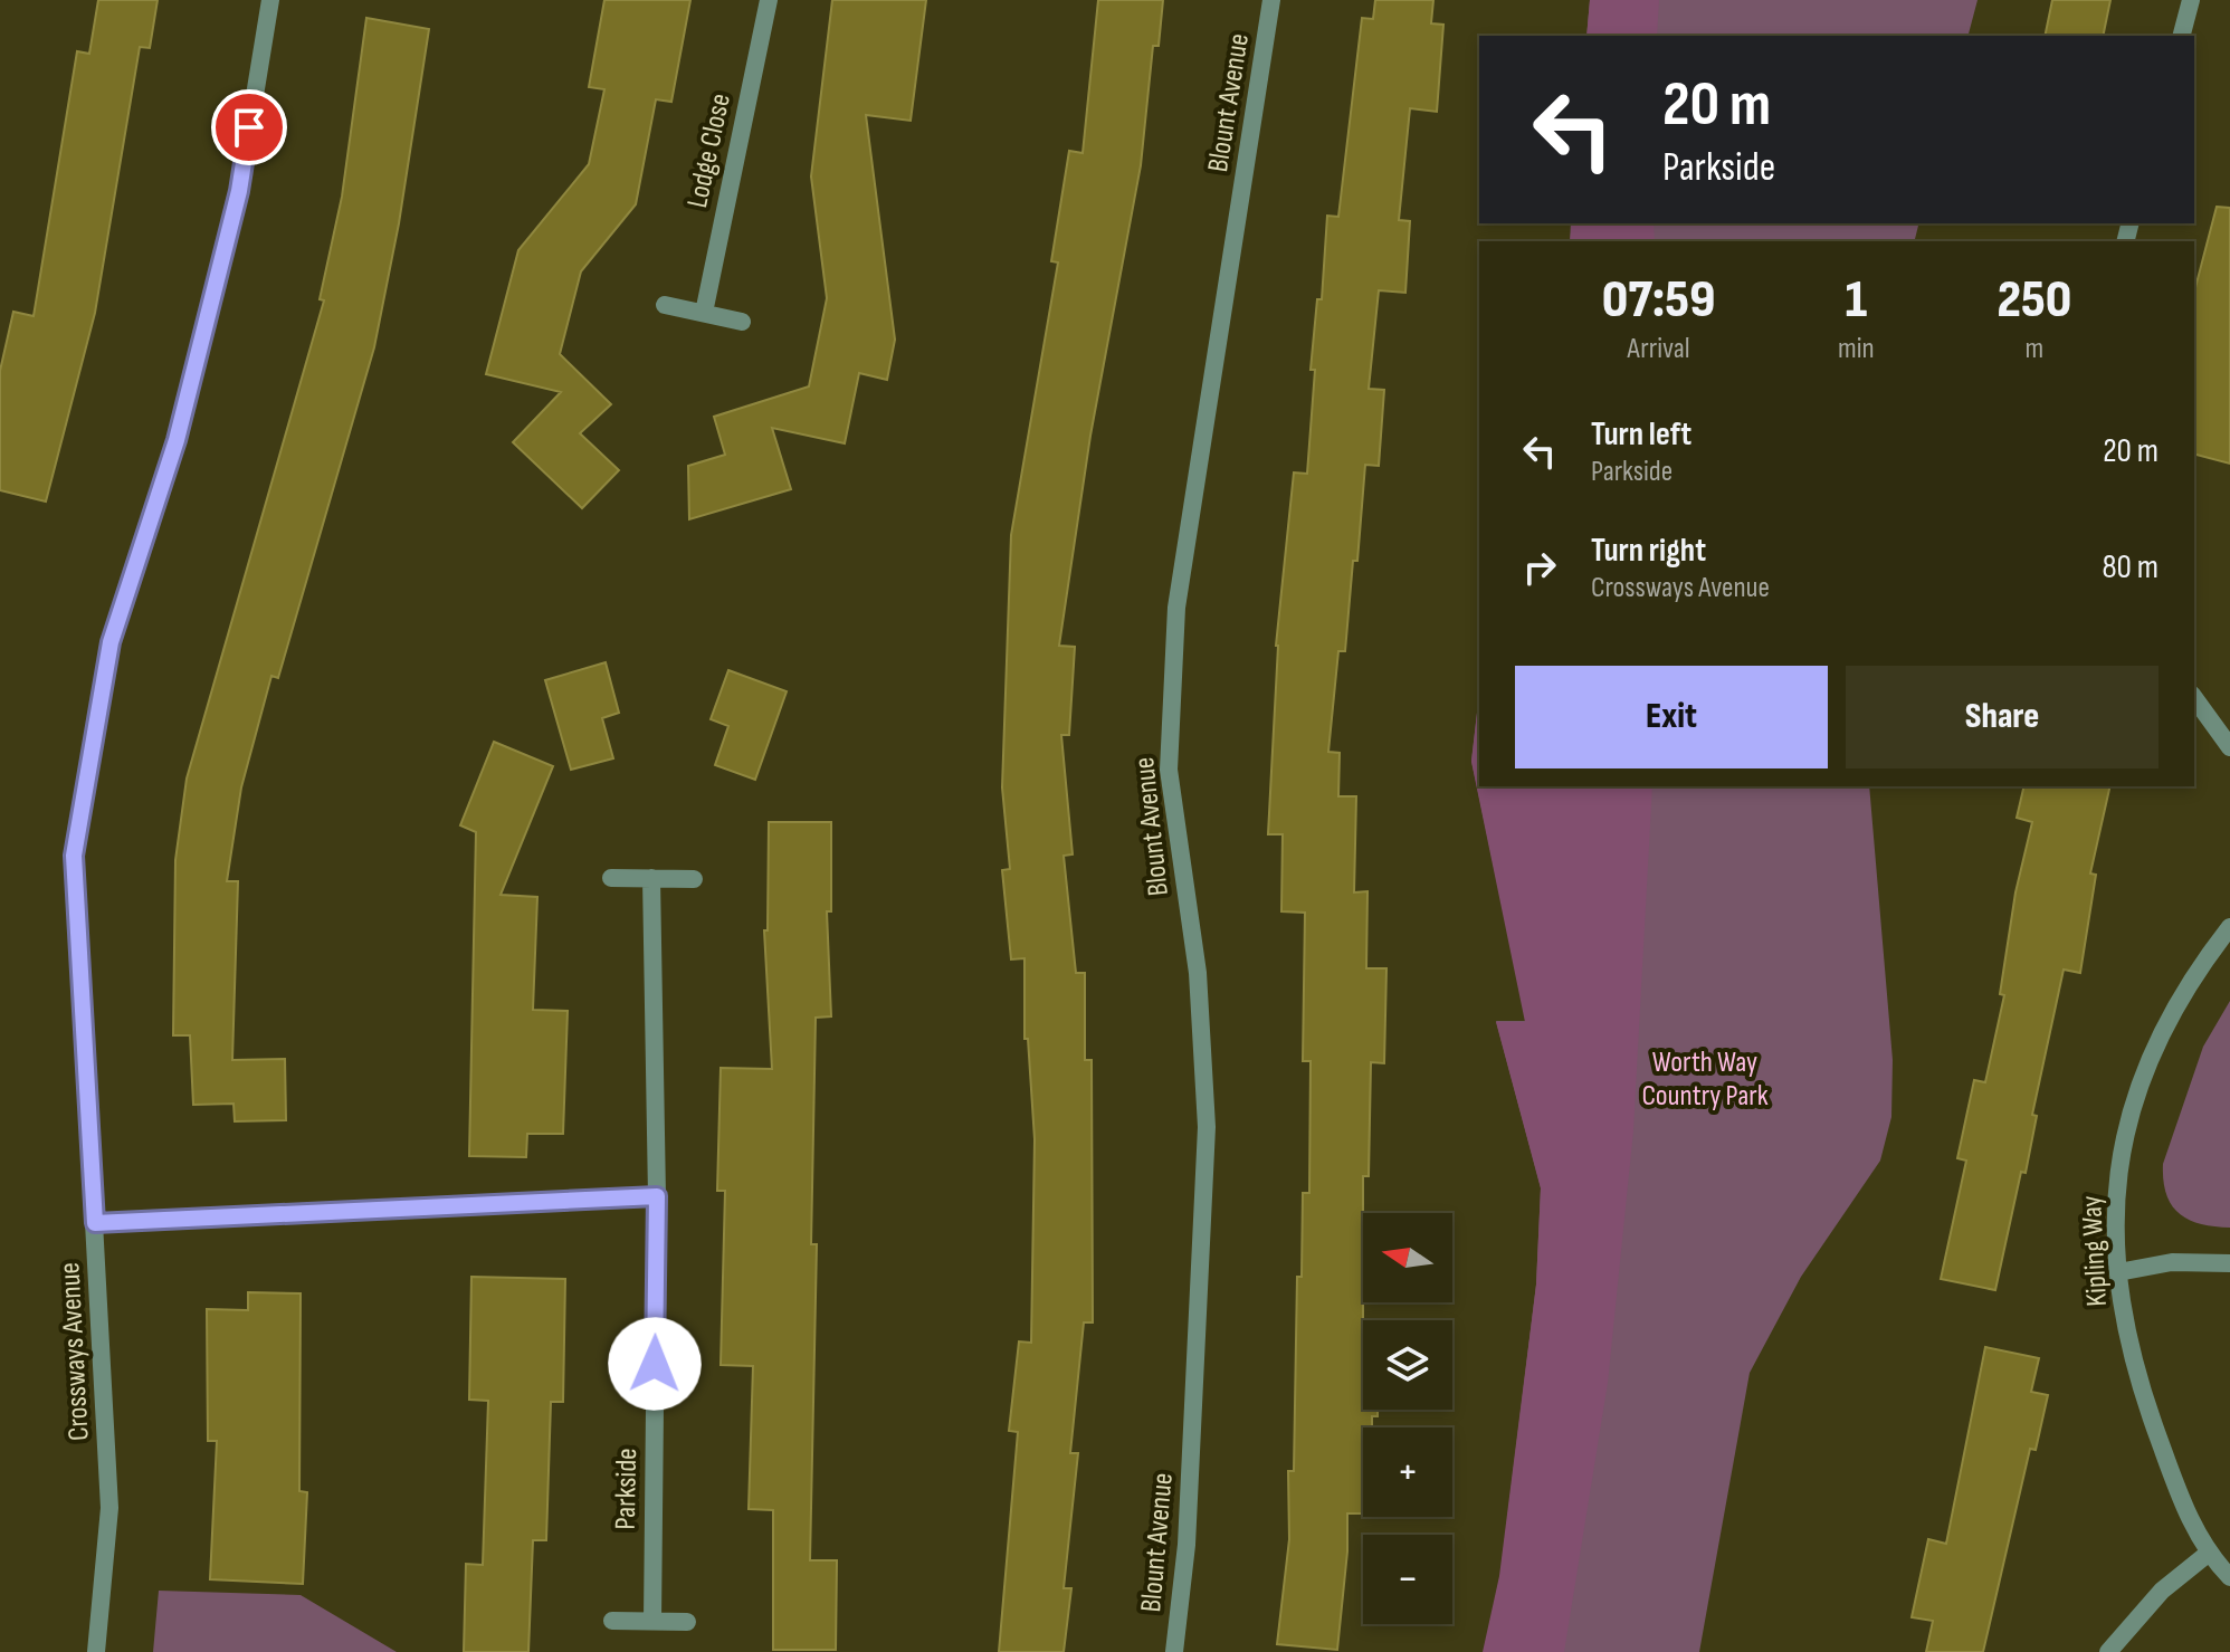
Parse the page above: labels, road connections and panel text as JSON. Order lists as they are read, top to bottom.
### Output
{
  "streets": {
    "street": [
      "Blount Avenue",
      "Lodge Close",
      "Kipling Way",
      "Crossways Avenue",
      "Parkside"
    ]
  },
  "parks": ["Worth Way Country Park"],
  "north": "left",
  "page": {
    "turn": ["20 m", "Parkside"],
    "eta": [
      "07:59",
      "Arrival",
      "1",
      "min",
      "250",
      "m"
    ],
    "list": [
      {
        "name": "Turn left",
        "note": "Parkside",
        "value": "20 m"
      },
      {
        "name": "Turn right",
        "note": "Crossways Avenue",
        "value": "80 m"
      }
    ],
    "buttons": ["Exit", "Share"],
    "map_buttons": ["+", "−"]
  }
}
